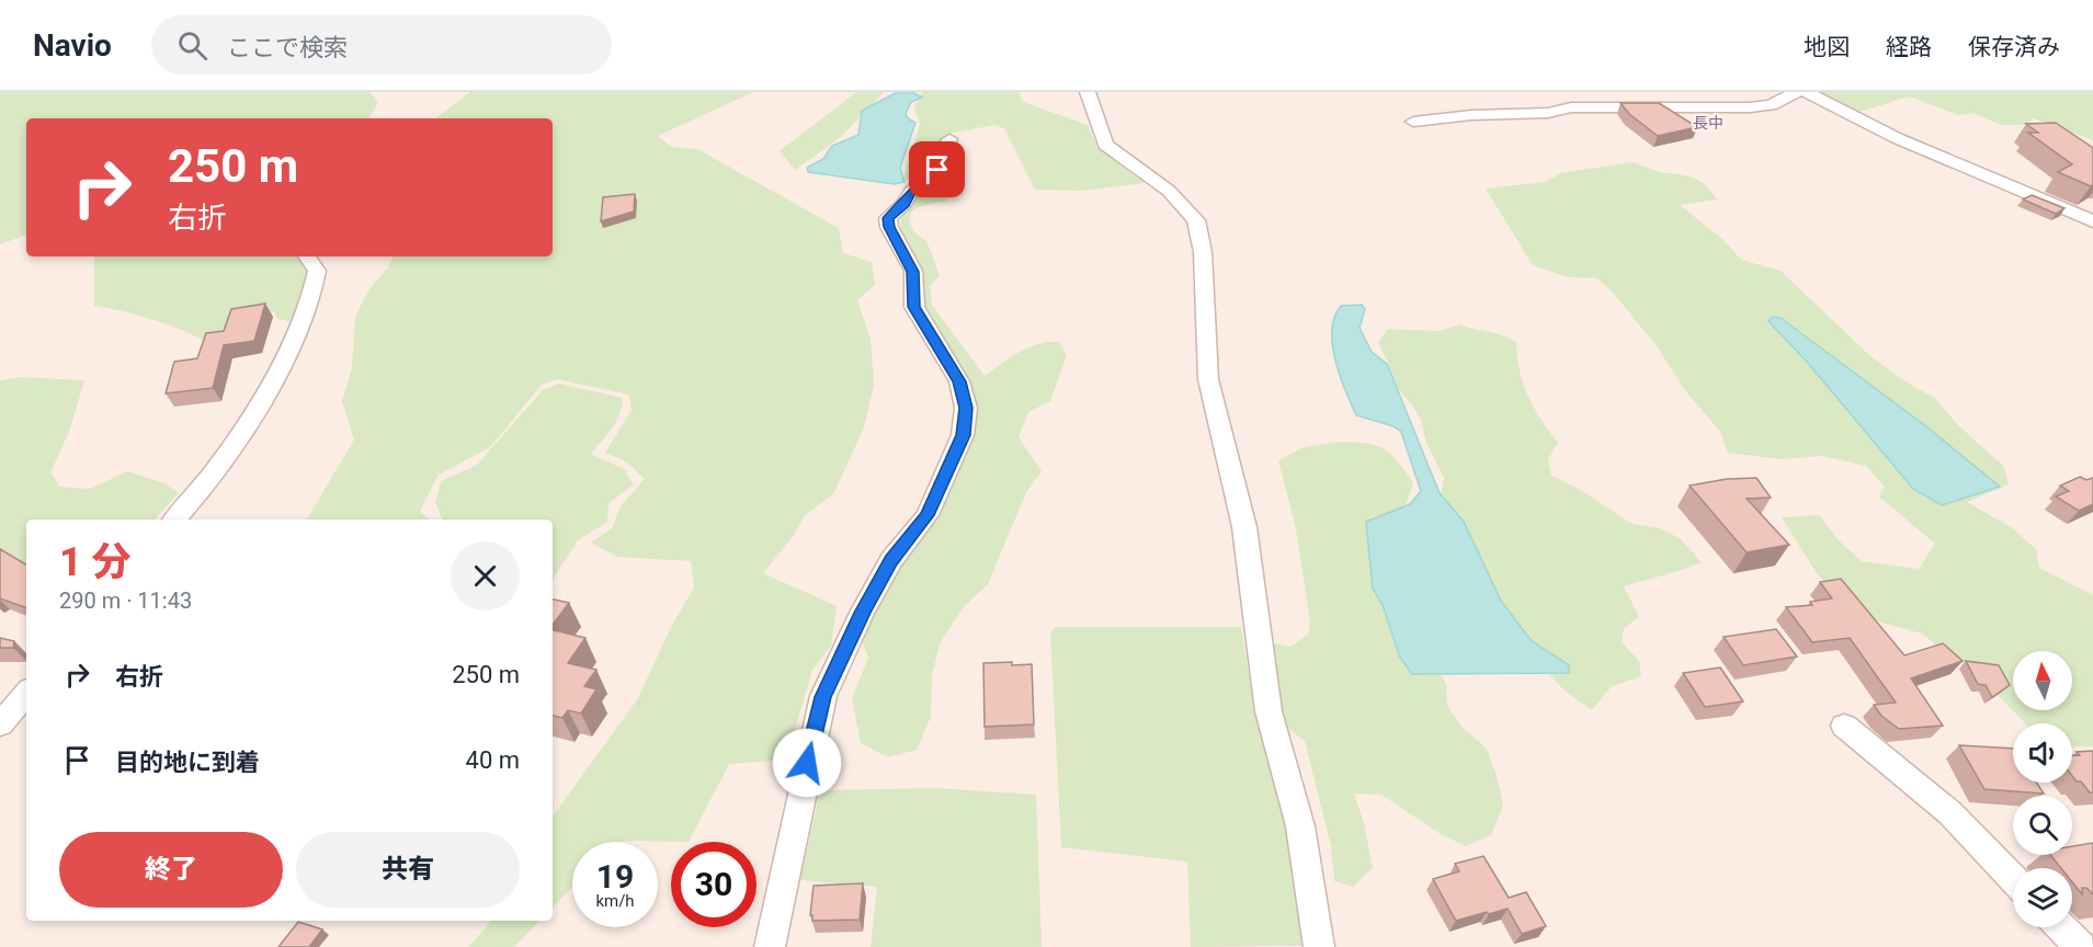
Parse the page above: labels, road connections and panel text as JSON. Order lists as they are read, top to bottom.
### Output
{
  "districts": ["長中"],
  "north": "top",
  "page": {
    "header": "Navio",
    "search": "ここで検索",
    "nav": ["地図", "経路", "保存済み"],
    "turn": ["250 m", "右折"],
    "heading": ["1 分", "290 m · 11:43"],
    "list": [
      {
        "name": "右折",
        "value": "250 m"
      },
      {
        "name": "目的地に到着",
        "value": "40 m"
      }
    ],
    "buttons": ["終了", "共有"],
    "speed": "19 km/h",
    "limit": "30"
  }
}
